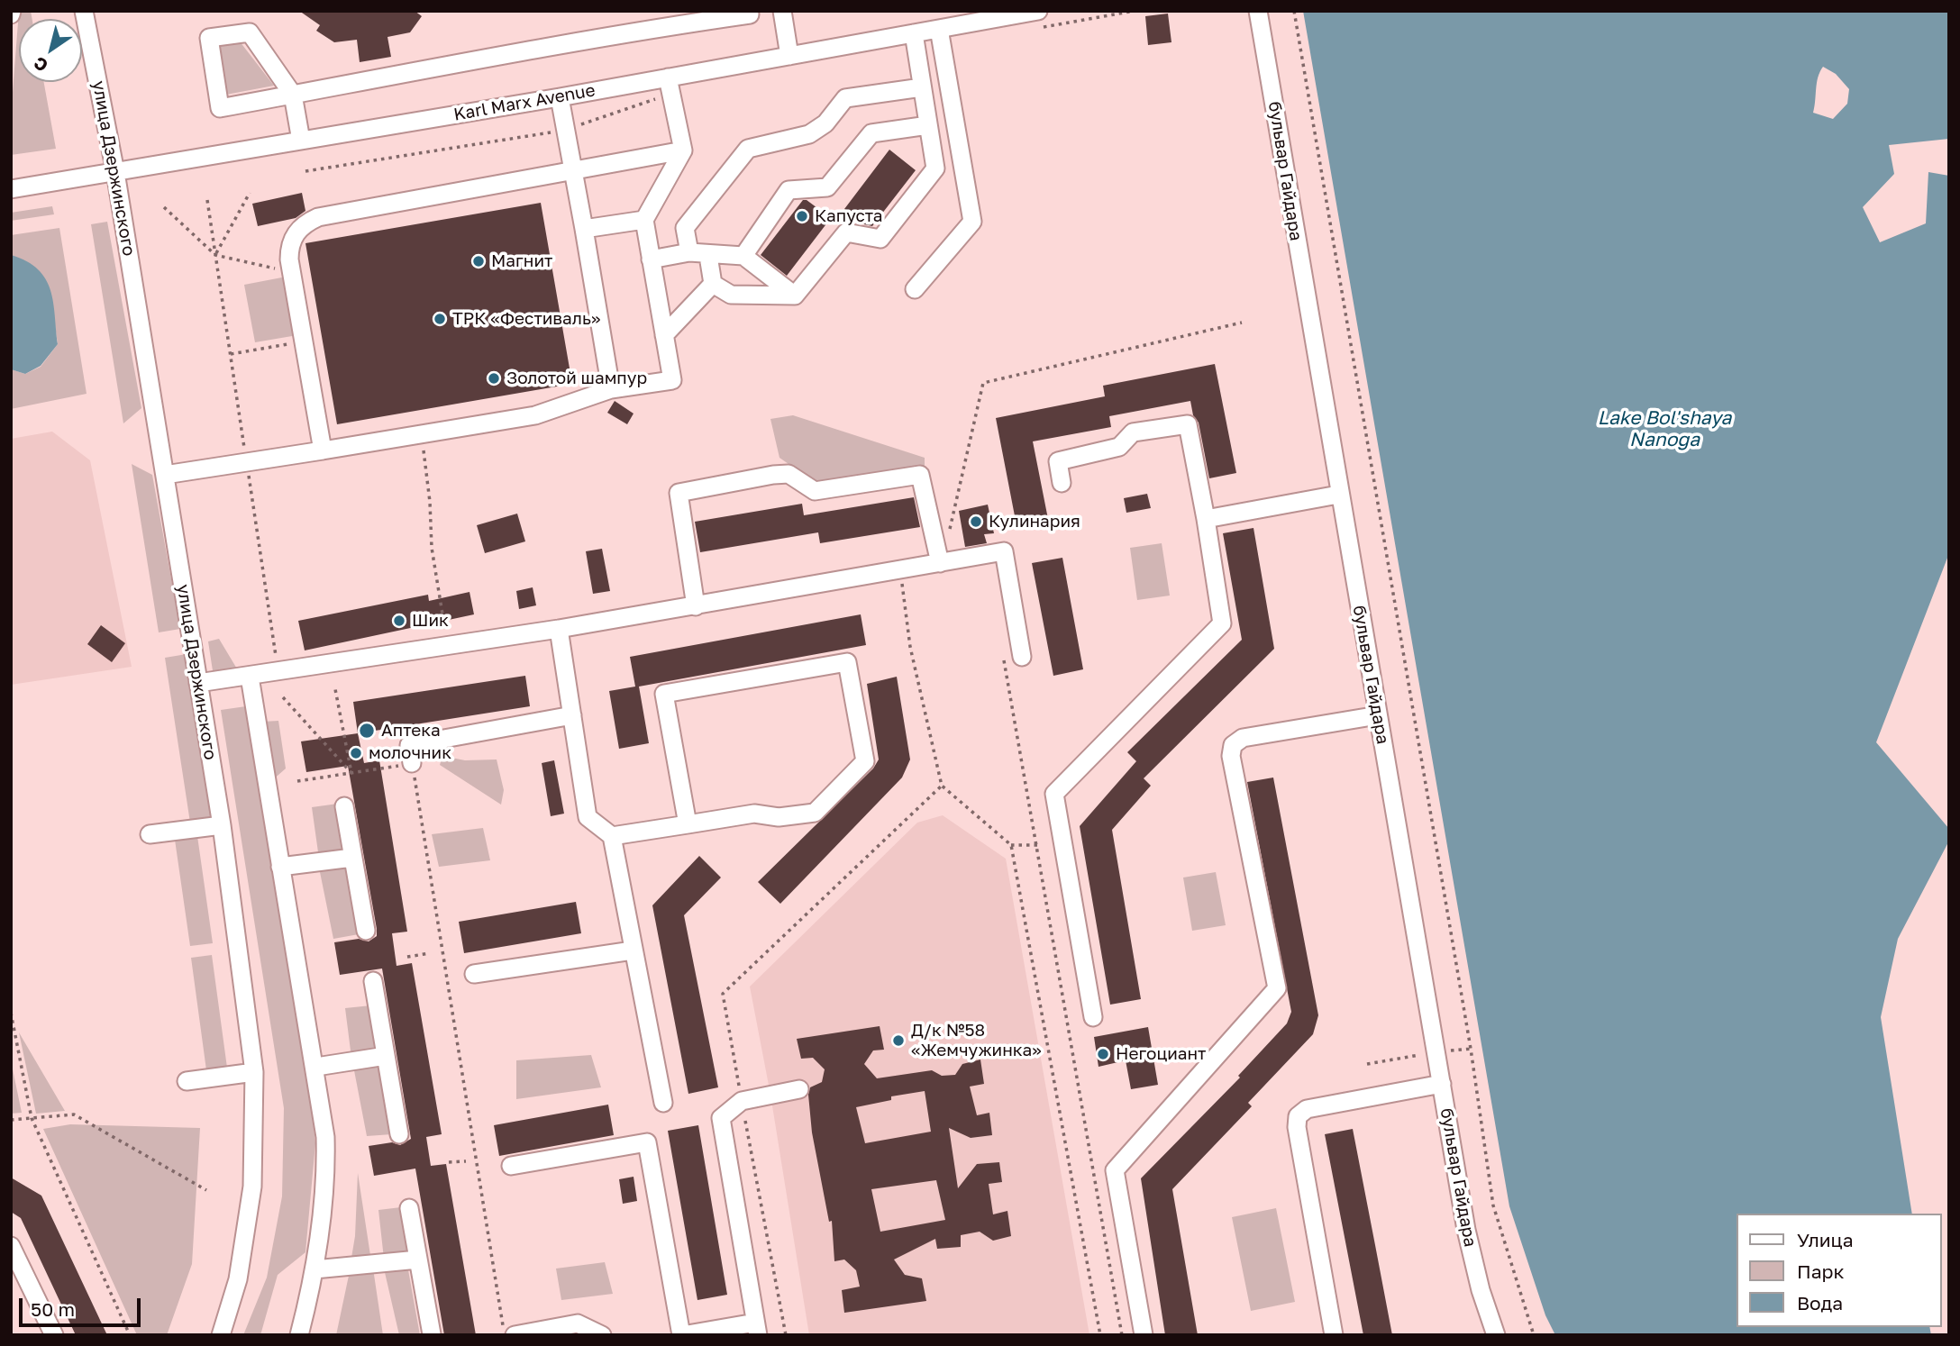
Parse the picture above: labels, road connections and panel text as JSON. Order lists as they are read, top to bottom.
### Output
{
  "streets": {
    "street": ["Karl Marx Avenue", "улица Дзержинского", "бульвар Гайдара"]
  },
  "crossings": [
    ["Karl Marx Avenue", "улица Дзержинского"]
  ],
  "water": ["Lake Bol'shaya Nanoga"],
  "places": [
    "Капуста",
    "Магнит",
    "ТРК «Фестиваль»",
    "Золотой шампур",
    "Кулинария",
    "Шик",
    "Аптека",
    "молочник",
    "Д/к №58 «Жемчужинка»",
    "Негоциант"
  ],
  "legend": ["Улица", "Парк", "Вода"],
  "scale_bar": "50 m",
  "north": "bottom left"
}
